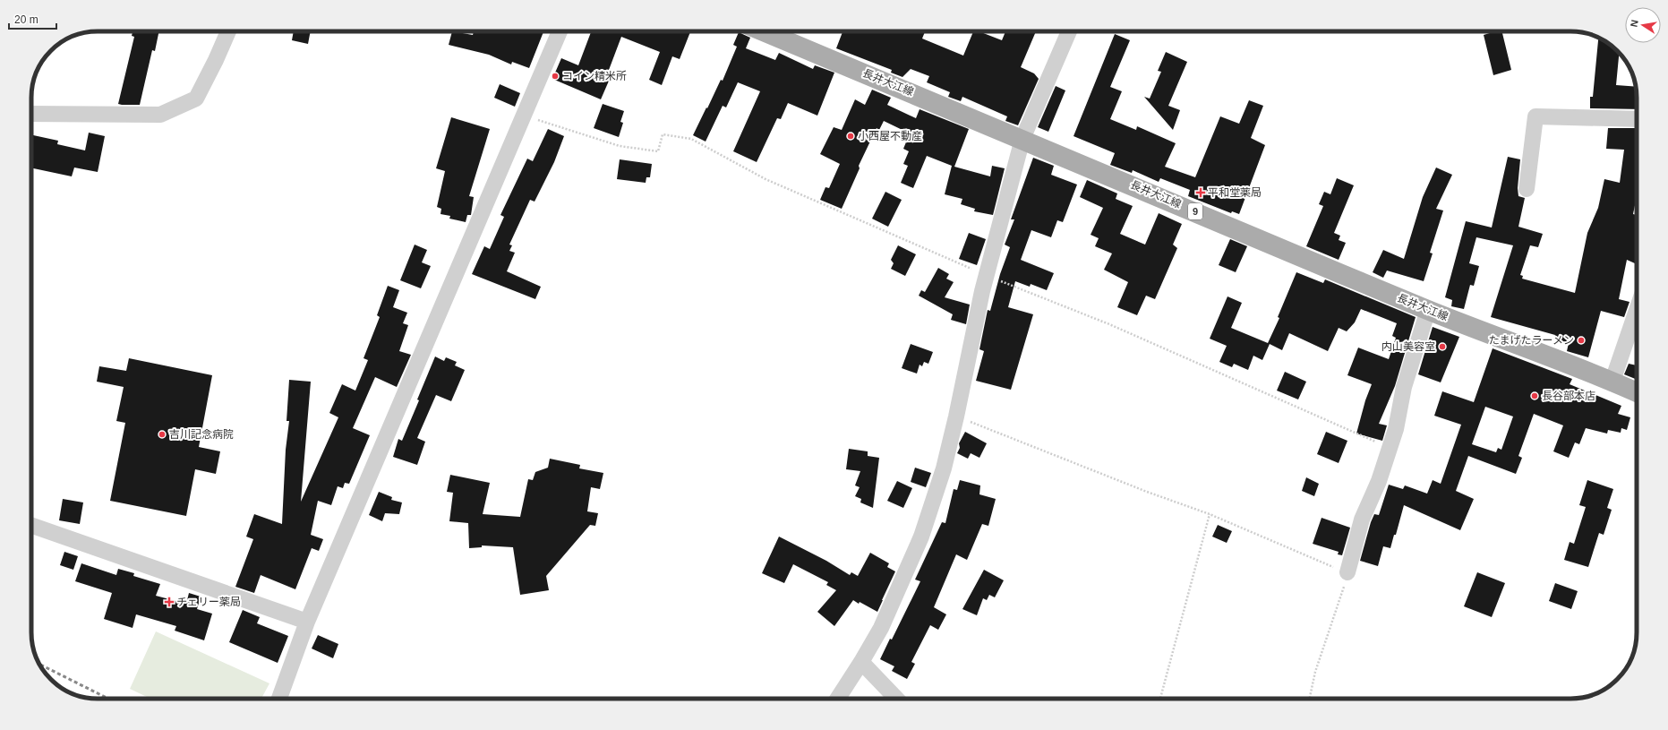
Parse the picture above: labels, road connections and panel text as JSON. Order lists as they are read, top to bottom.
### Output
{
  "streets": {
    "main road": ["長井大江線", "9"]
  },
  "places": {
    "other": [
      "コイン精米所",
      "小西屋不動産",
      "たまげたラーメン",
      "内山美容室",
      "長谷部本店",
      "吉川記念病院"
    ],
    "health": ["平和堂薬局", "チェリー薬局"]
  },
  "scale_bar": "20 m",
  "north": "left"
}
